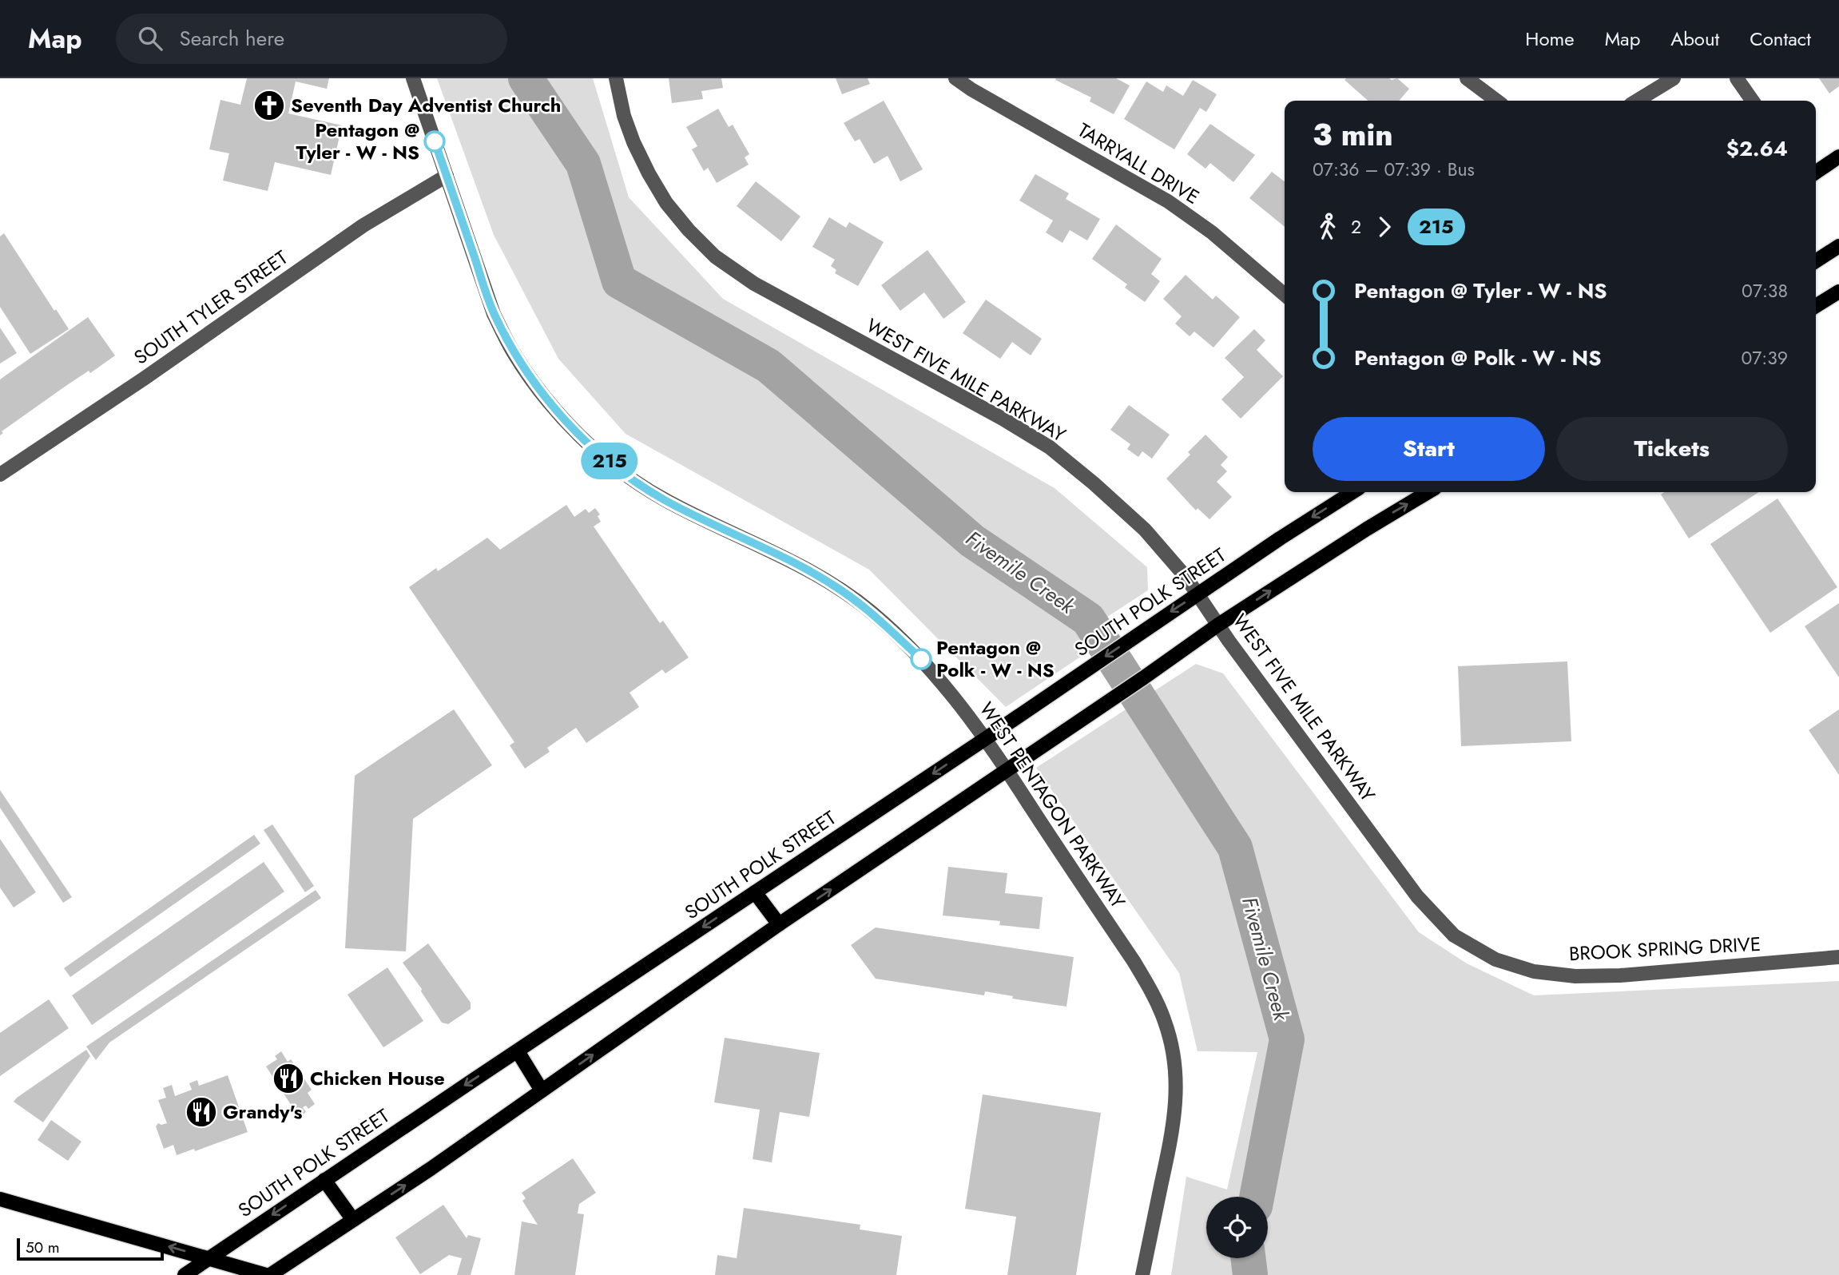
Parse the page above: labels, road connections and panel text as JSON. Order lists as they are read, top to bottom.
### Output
{
  "streets": {
    "main road": ["SOUTH POLK STREET"],
    "street": [
      "TARRYALL DRIVE",
      "SOUTH TYLER STREET",
      "WEST FIVE MILE PARKWAY",
      "WEST PENTAGON PARKWAY",
      "BROOK SPRING DRIVE"
    ]
  },
  "crossings": [
    ["SOUTH TYLER STREET", "WEST PENTAGON PARKWAY"],
    ["WEST FIVE MILE PARKWAY", "SOUTH POLK STREET"],
    ["WEST FIVE MILE PARKWAY", "BROOK SPRING DRIVE"],
    ["SOUTH POLK STREET", "WEST PENTAGON PARKWAY"]
  ],
  "water": ["Fivemile Creek"],
  "places": {
    "church": ["Seventh Day Adventist Church"],
    "other": ["Pentagon @ Tyler - W - NS", "Pentagon @ Polk - W - NS"],
    "restaurant": ["Chicken House", "Grandy's"]
  },
  "lines": ["bus line 215"],
  "scale_bar": "50 m",
  "page": {
    "header": "Map",
    "search": "Search here",
    "nav": [
      "Home",
      "Map",
      "About",
      "Contact"
    ],
    "on_map": "215",
    "heading": ["3 min", "07:36 – 07:39 · Bus", "$2.64"],
    "legs": ["2", "215"],
    "list": [
      {
        "name": "Pentagon @ Tyler - W - NS",
        "value": "07:38"
      },
      {
        "name": "Pentagon @ Polk - W - NS",
        "value": "07:39"
      }
    ],
    "buttons": ["Start", "Tickets"],
    "scale": "50 m"
  }
}
